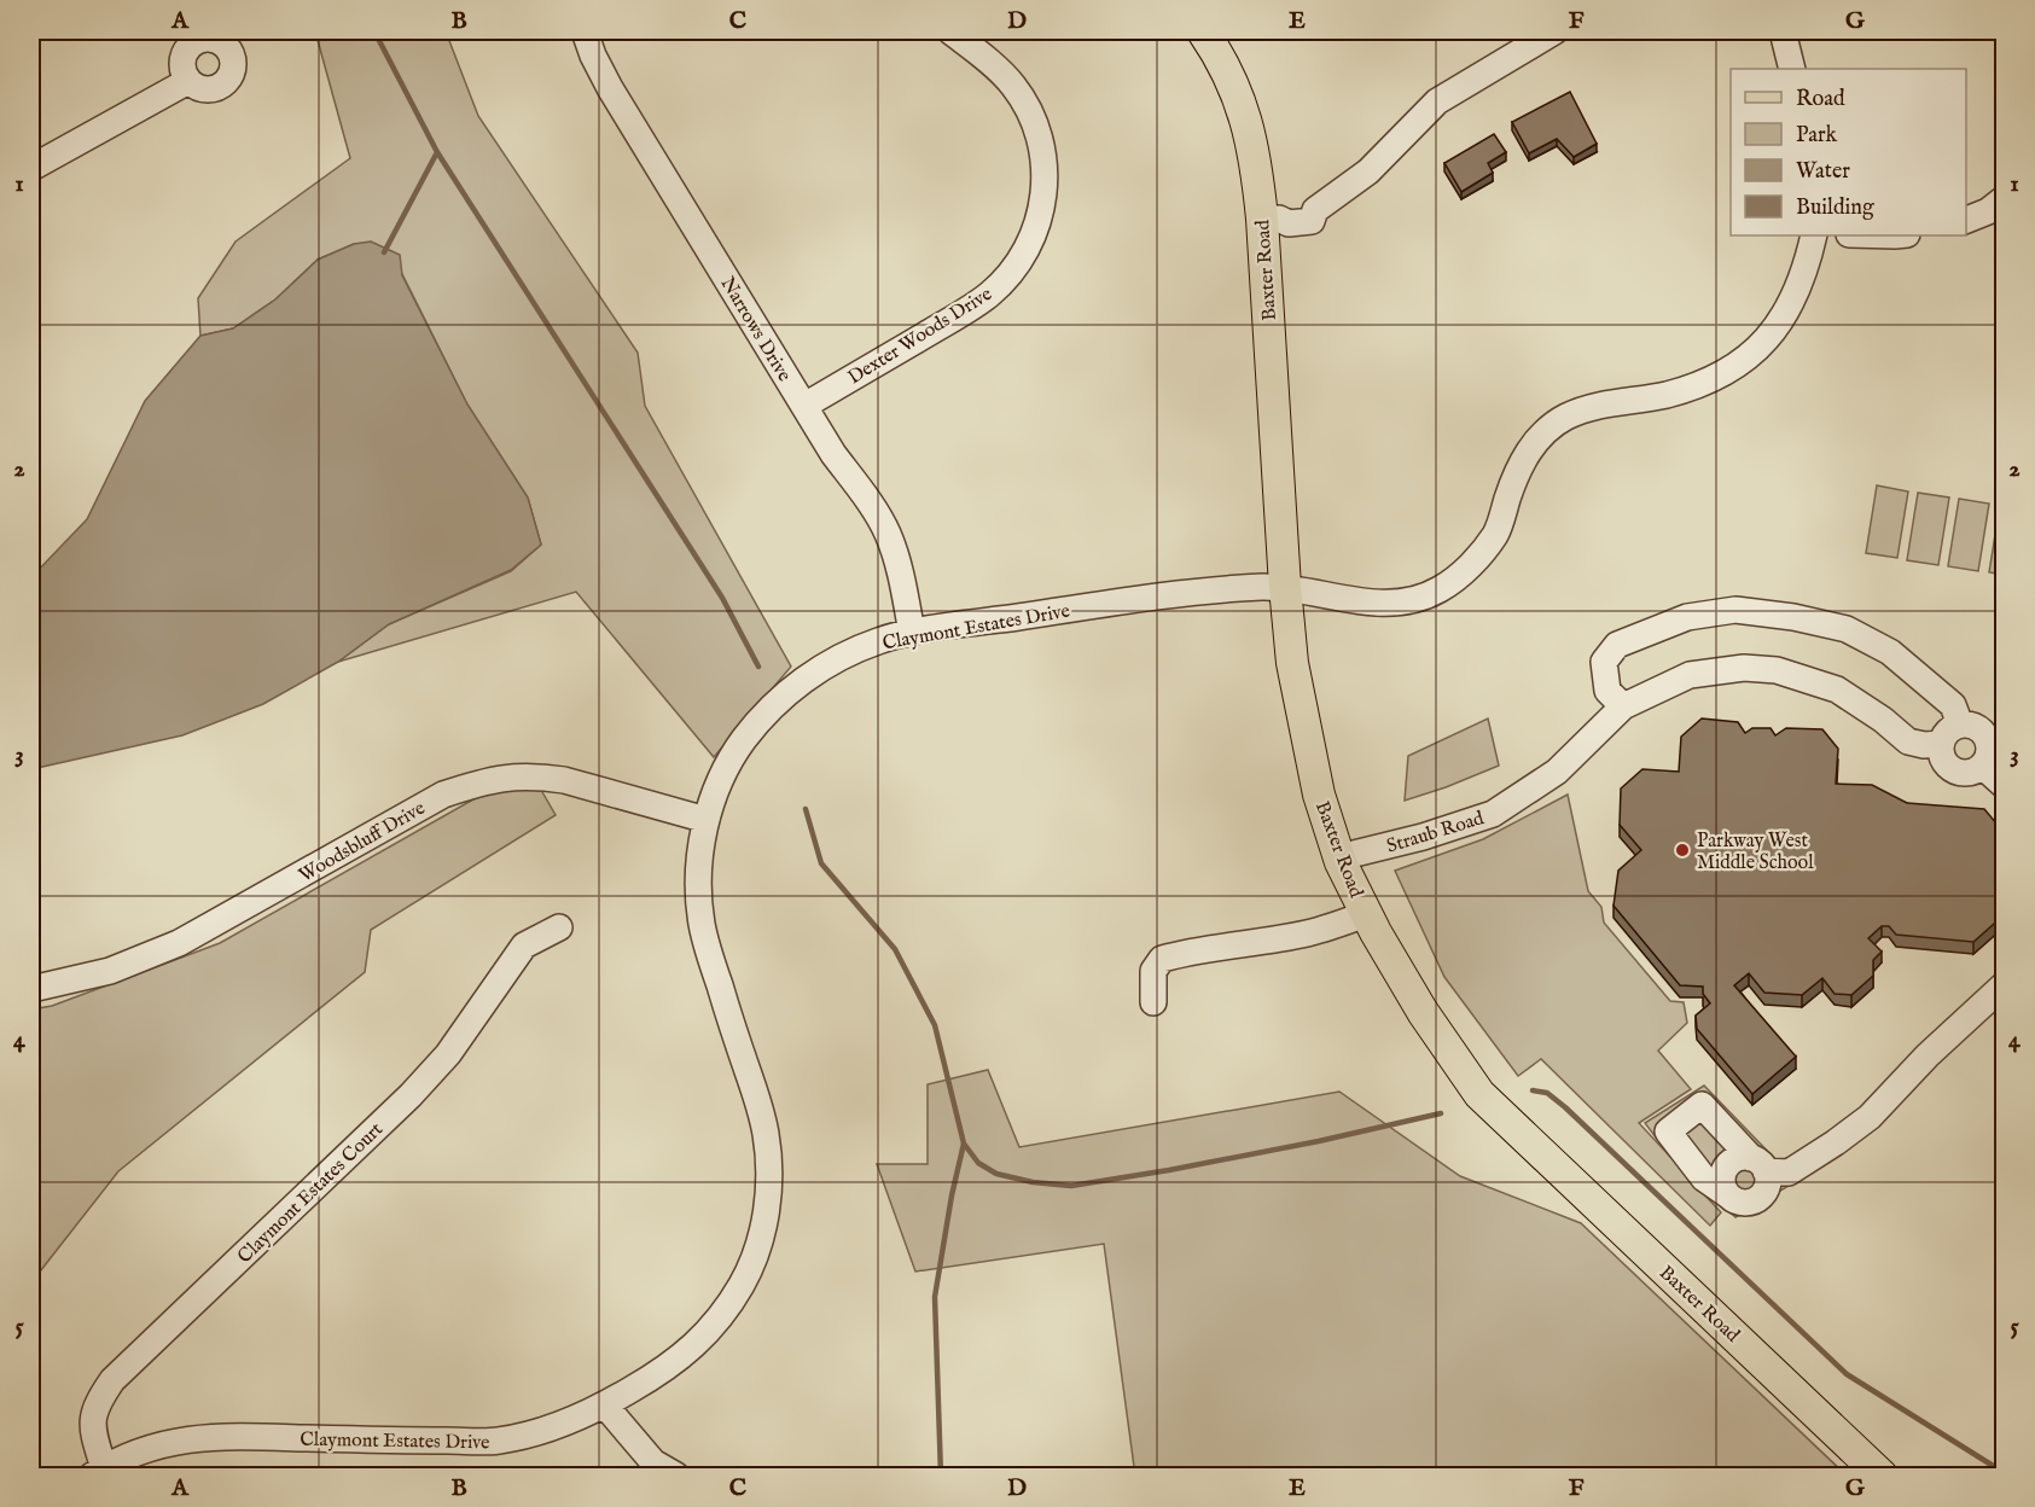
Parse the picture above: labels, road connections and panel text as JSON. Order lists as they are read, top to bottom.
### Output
{
  "streets": {
    "main road": ["Baxter Road"],
    "street": [
      "Narrows Drive",
      "Dexter Woods Drive",
      "Claymont Estates Drive",
      "Straub Road",
      "Woodsbluff Drive",
      "Claymont Estates Court"
    ]
  },
  "crossings": [
    ["Baxter Road", "Claymont Estates Drive"],
    ["Baxter Road", "Straub Road"],
    ["Narrows Drive", "Dexter Woods Drive"],
    ["Narrows Drive", "Claymont Estates Drive"],
    ["Claymont Estates Drive", "Woodsbluff Drive"],
    ["Claymont Estates Drive", "Claymont Estates Court"]
  ],
  "places": ["Parkway West Middle School"],
  "legend": [
    "Road",
    "Park",
    "Water",
    "Building"
  ],
  "grid": {
    "columns": [
      "A",
      "B",
      "C",
      "D",
      "E",
      "F",
      "G"
    ],
    "rows": [
      "1",
      "2",
      "3",
      "4",
      "5"
    ]
  }
}
